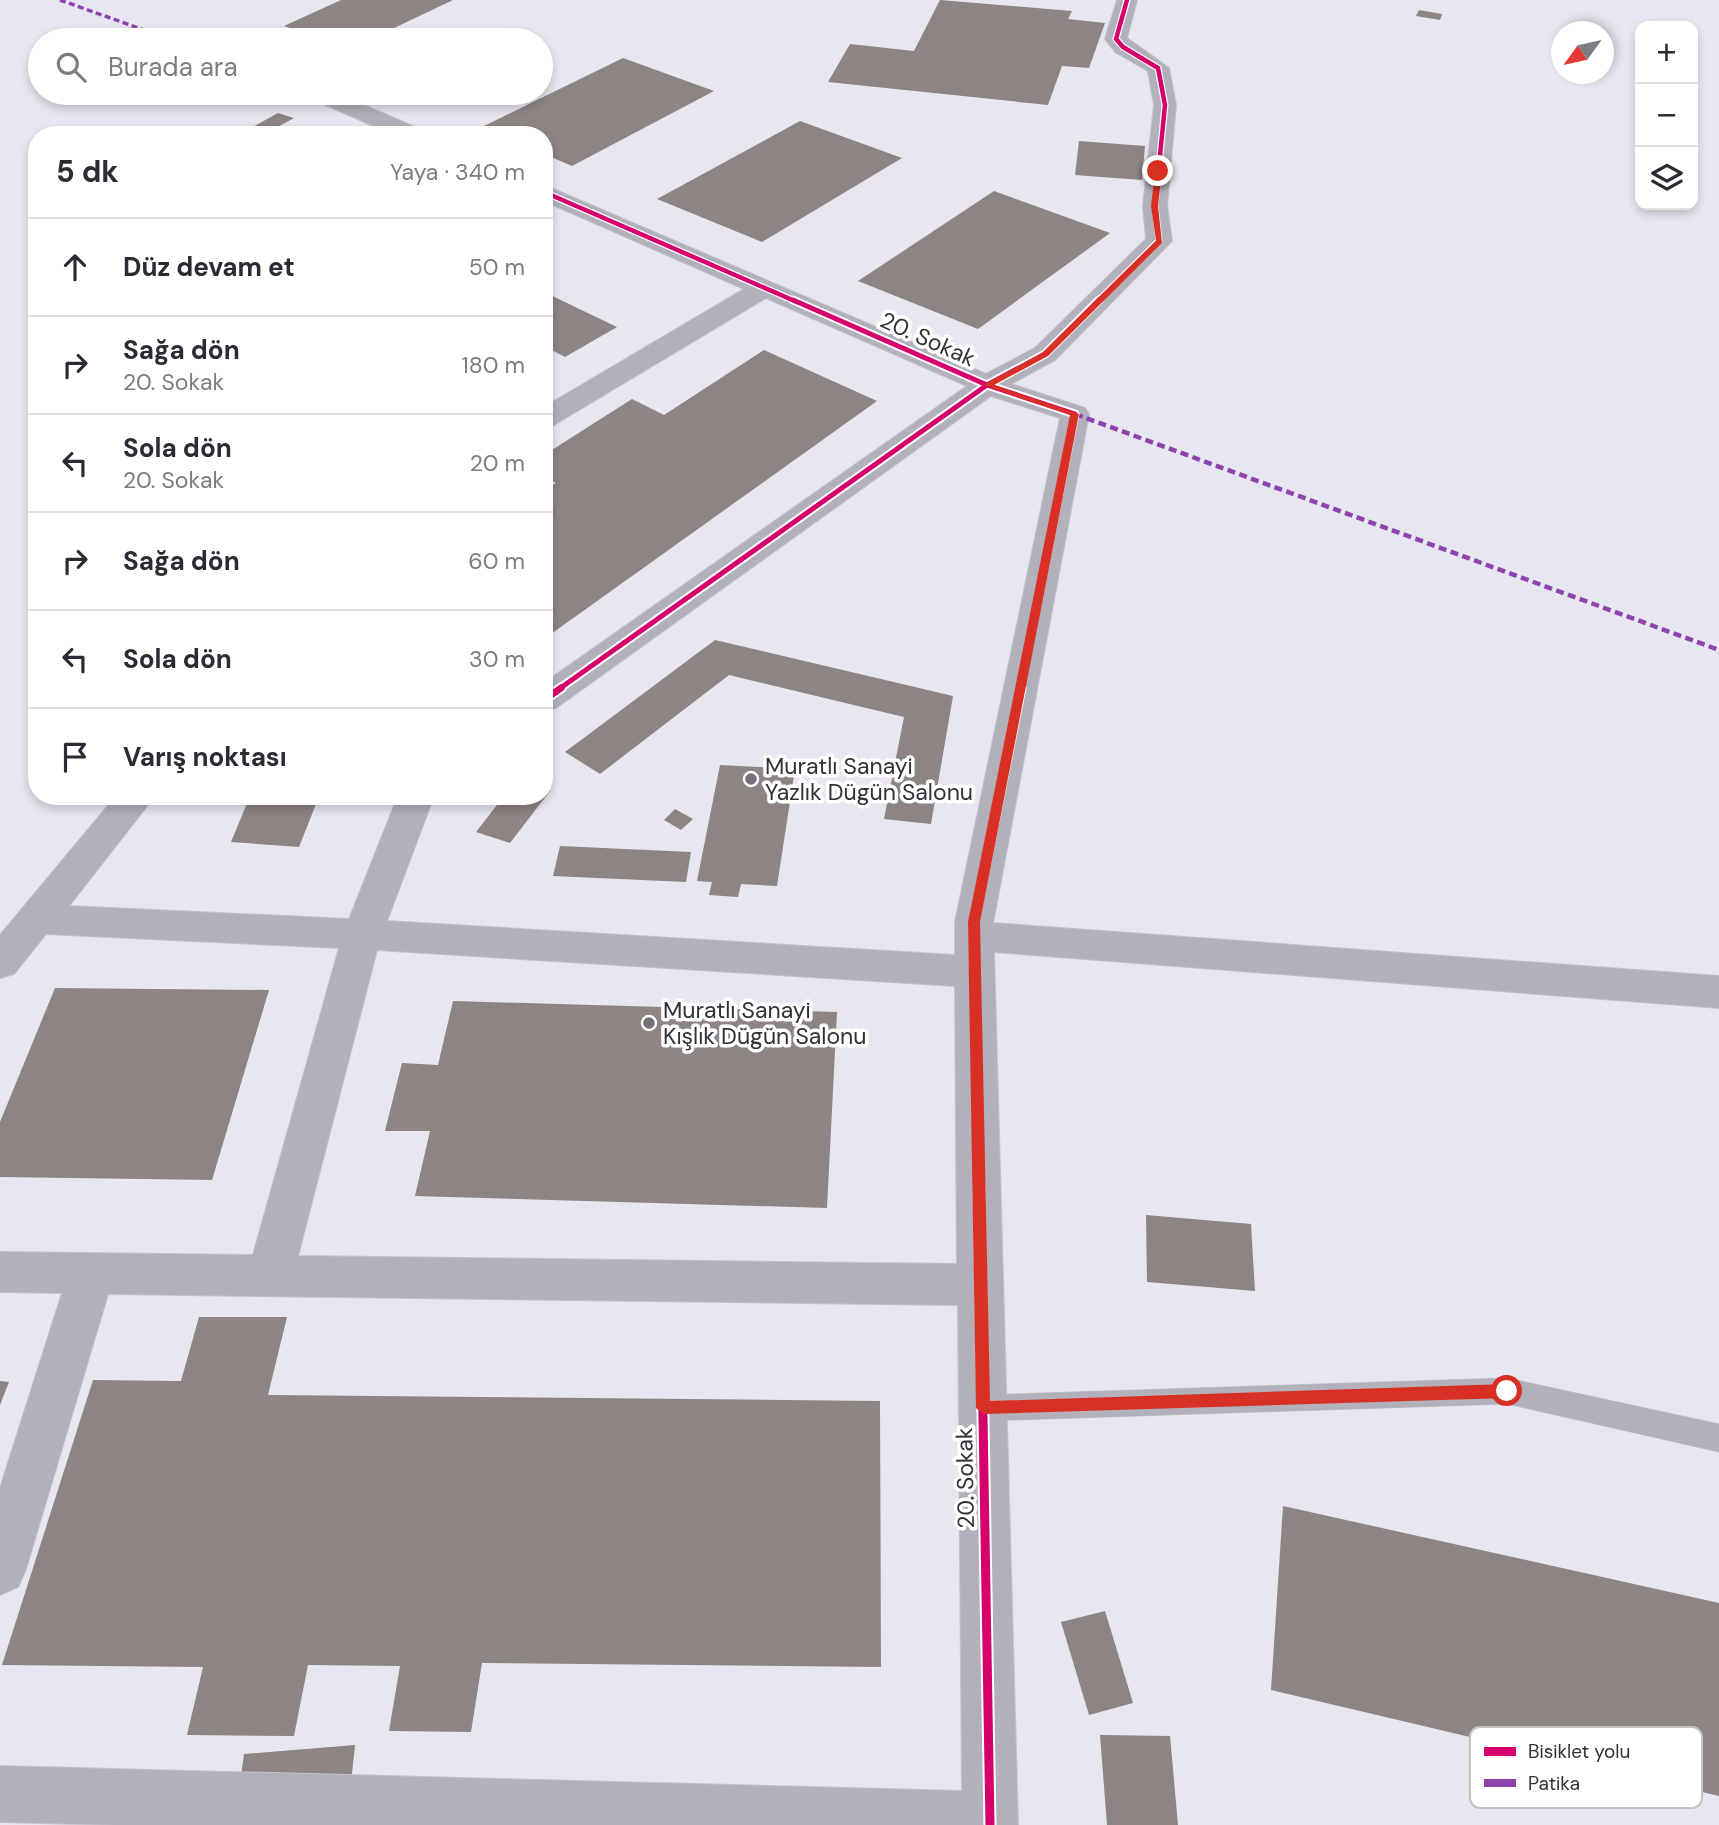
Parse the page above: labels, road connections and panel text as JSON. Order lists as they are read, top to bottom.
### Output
{
  "streets": {
    "street": ["20. Sokak"]
  },
  "places": ["Muratlı Sanayi Yazlık Dügün Salonu", "Muratlı Sanayi Kışlık Dügün Salonu"],
  "legend": ["Bisiklet yolu", "Patika"],
  "north": "bottom left",
  "page": {
    "map_buttons": ["+", "−"],
    "search": "Burada ara",
    "heading": ["5 dk", "Yaya · 340 m"],
    "list": [
      ["Düz devam et", "50 m"],
      ["Sağa dön", "20. Sokak", "180 m"],
      ["Sola dön", "20. Sokak", "20 m"],
      ["Sağa dön", "60 m"],
      ["Sola dön", "30 m"],
      "Varış noktası"
    ]
  }
}
